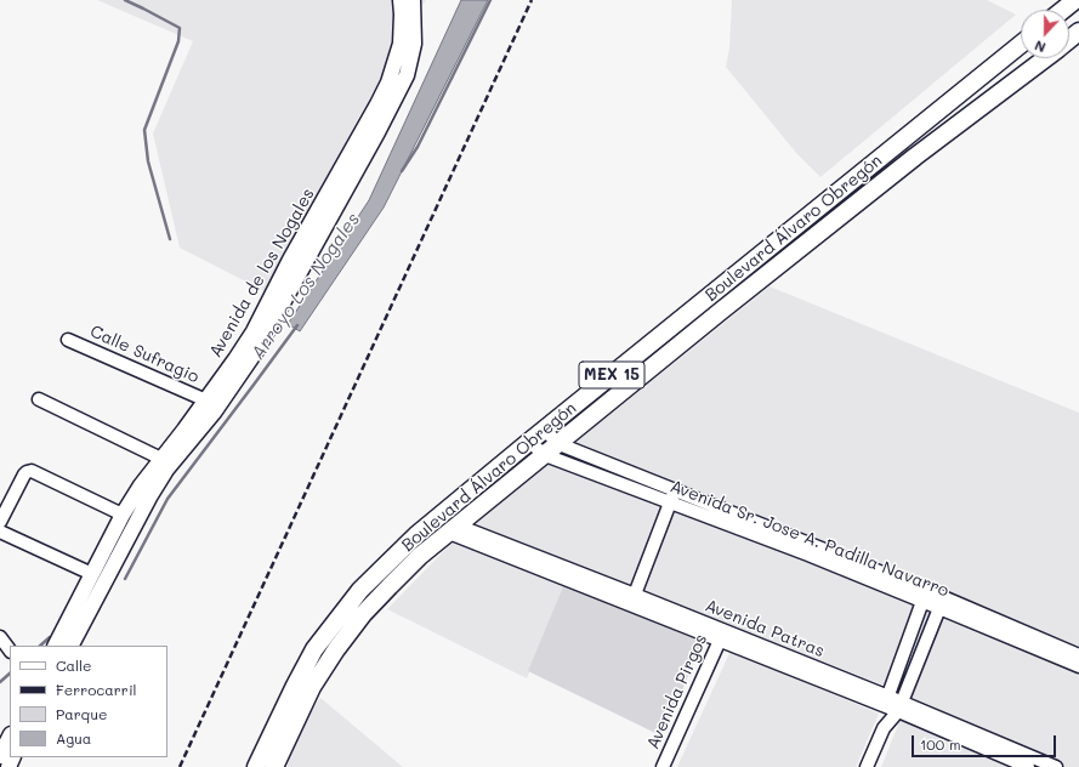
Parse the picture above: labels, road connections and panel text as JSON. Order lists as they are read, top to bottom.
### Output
{
  "streets": {
    "highway": ["Boulevard Álvaro Obregón", "MEX 15"],
    "main road": ["Avenida de los Nogales"],
    "street": [
      "Calle Sufragio",
      "Avenida Sr. Jose A. Padilla Navarro",
      "Avenida Patras",
      "Avenida Pirgos"
    ]
  },
  "crossings": [
    ["Boulevard Álvaro Obregón", "Avenida Sr. Jose A. Padilla Navarro"],
    ["Boulevard Álvaro Obregón", "Avenida Patras"],
    ["Avenida de los Nogales", "Calle Sufragio"],
    ["Avenida Patras", "Avenida Pirgos"]
  ],
  "water": ["Arroyo Los Nogales"],
  "legend": [
    "Calle",
    "Ferrocarril",
    "Parque",
    "Agua"
  ],
  "scale_bar": "100 m",
  "north": "bottom"
}
